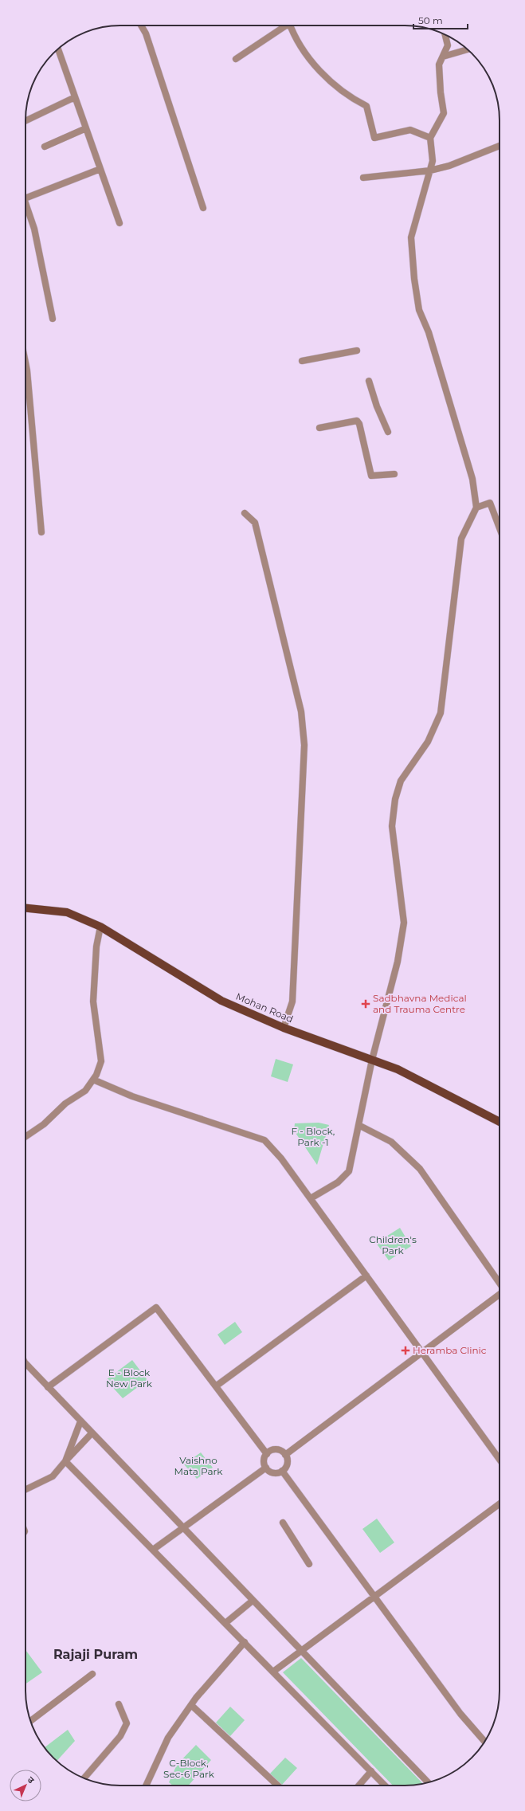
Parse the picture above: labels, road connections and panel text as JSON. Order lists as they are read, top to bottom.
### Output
{
  "streets": {
    "main road": ["Mohan Road"]
  },
  "districts": ["Rajaji Puram"],
  "parks": [
    "F - Block, Park -1",
    "Children's Park",
    "E - Block New Park",
    "Vaishno Mata Park",
    "C-Block, Sec-6 Park"
  ],
  "places": {
    "health": ["Sadbhavna Medical and Trauma Centre", "Heramba Clinic"]
  },
  "scale_bar": "50 m",
  "north": "top right"
}
